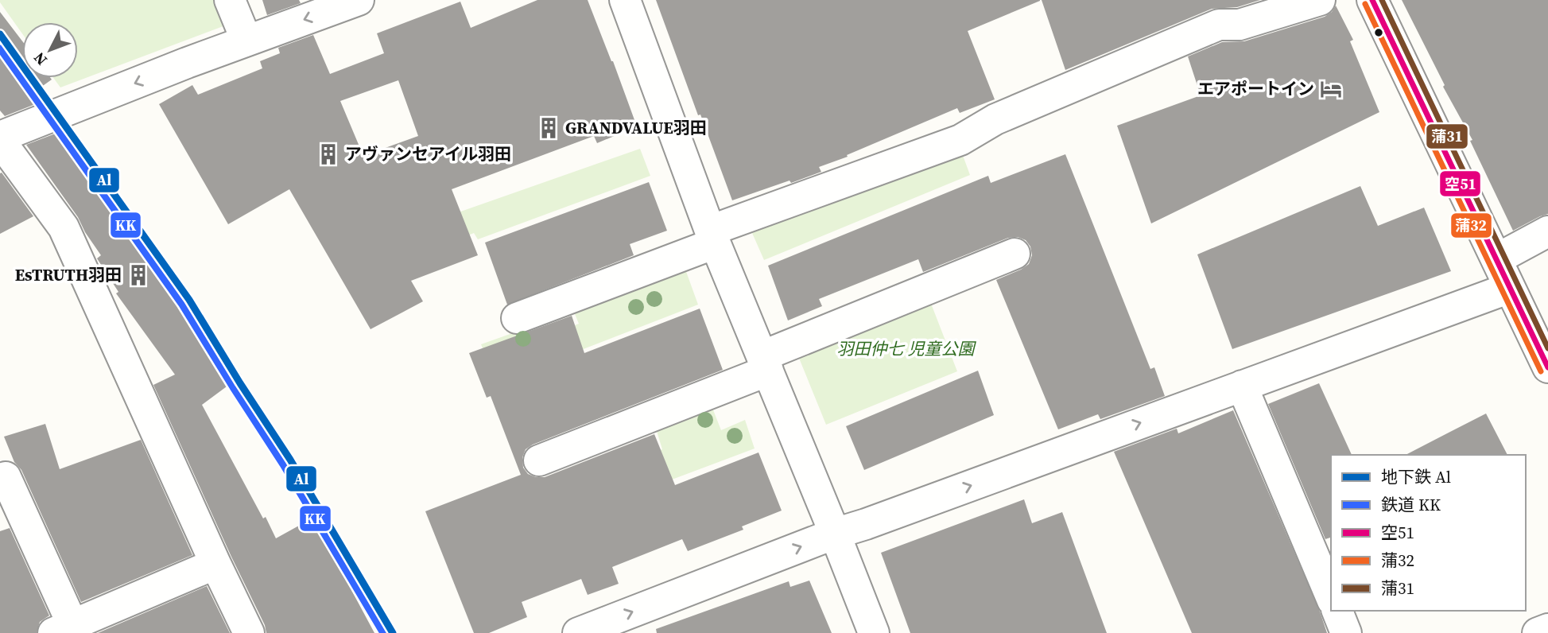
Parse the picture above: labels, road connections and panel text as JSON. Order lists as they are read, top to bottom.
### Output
{
  "parks": ["羽田仲七 児童公園"],
  "places": {
    "hotel": ["エアポートイン"],
    "building": ["GRANDVALUE羽田", "アヴァンセアイル羽田", "EsTRUTH羽田"]
  },
  "lines": [
    "transit line 空51",
    "transit line 蒲31",
    "transit line 蒲32",
    "metro line Al",
    "rail line KK"
  ],
  "legend": [
    "地下鉄 Al",
    "鉄道 KK",
    "空51",
    "蒲32",
    "蒲31"
  ],
  "north": "bottom left"
}
